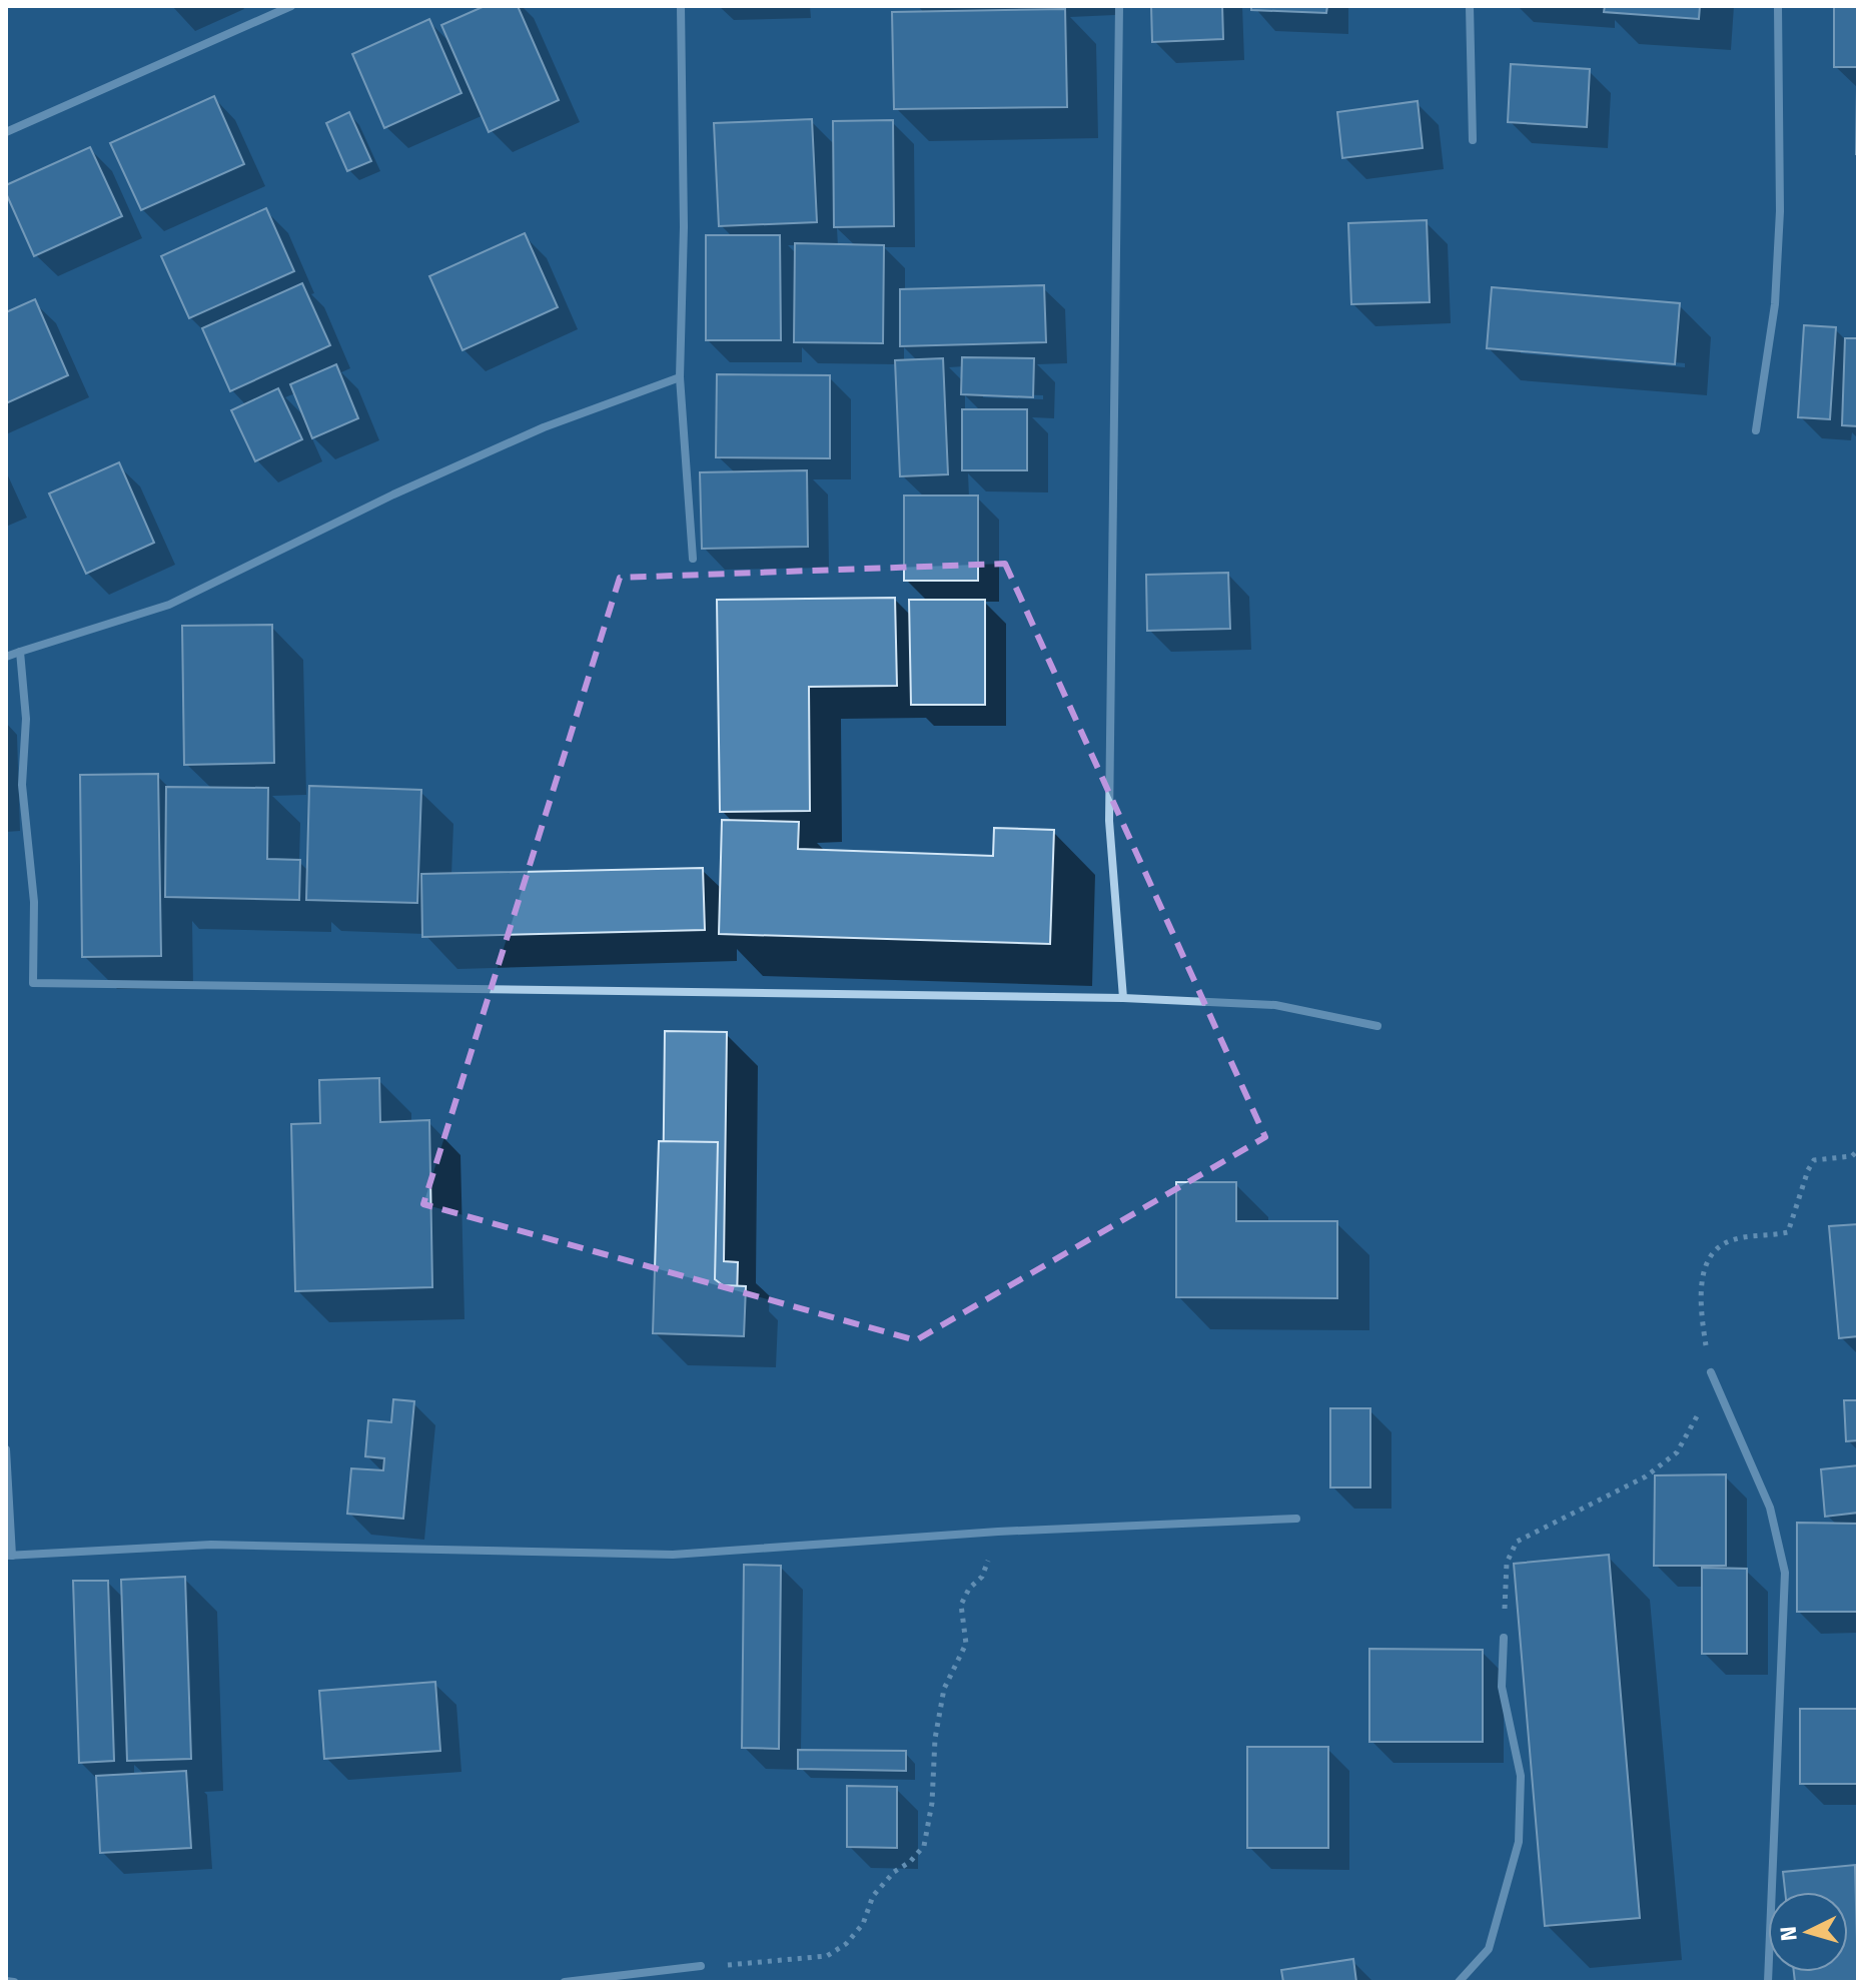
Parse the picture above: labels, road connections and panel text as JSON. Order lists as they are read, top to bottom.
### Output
{
  "north": "left"
}
